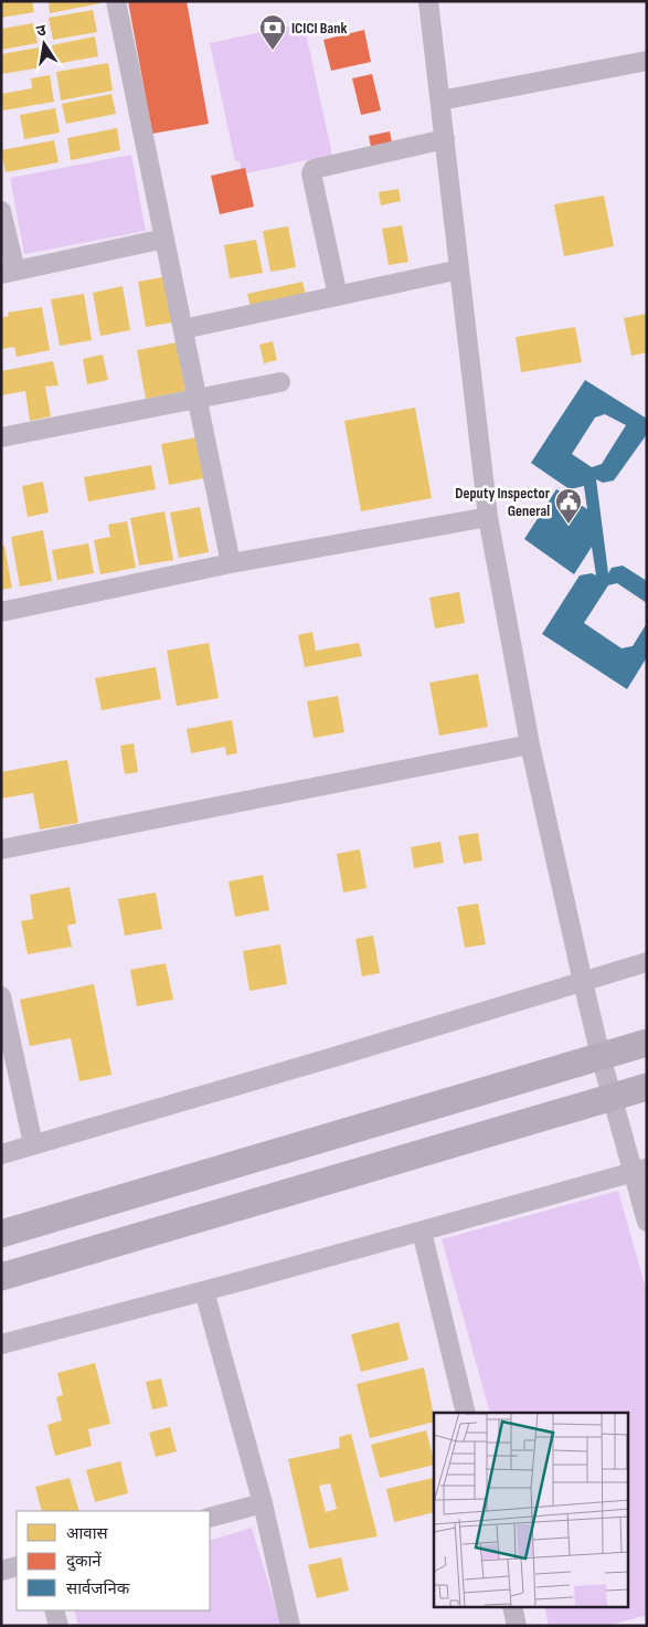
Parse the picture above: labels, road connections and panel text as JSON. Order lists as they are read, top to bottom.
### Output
{
  "places": {
    "bank": ["ICICI Bank"],
    "public building": ["Deputy Inspector General"]
  },
  "legend": ["आवास", "दुकानें", "सार्वजनिक"],
  "north": "top"
}
